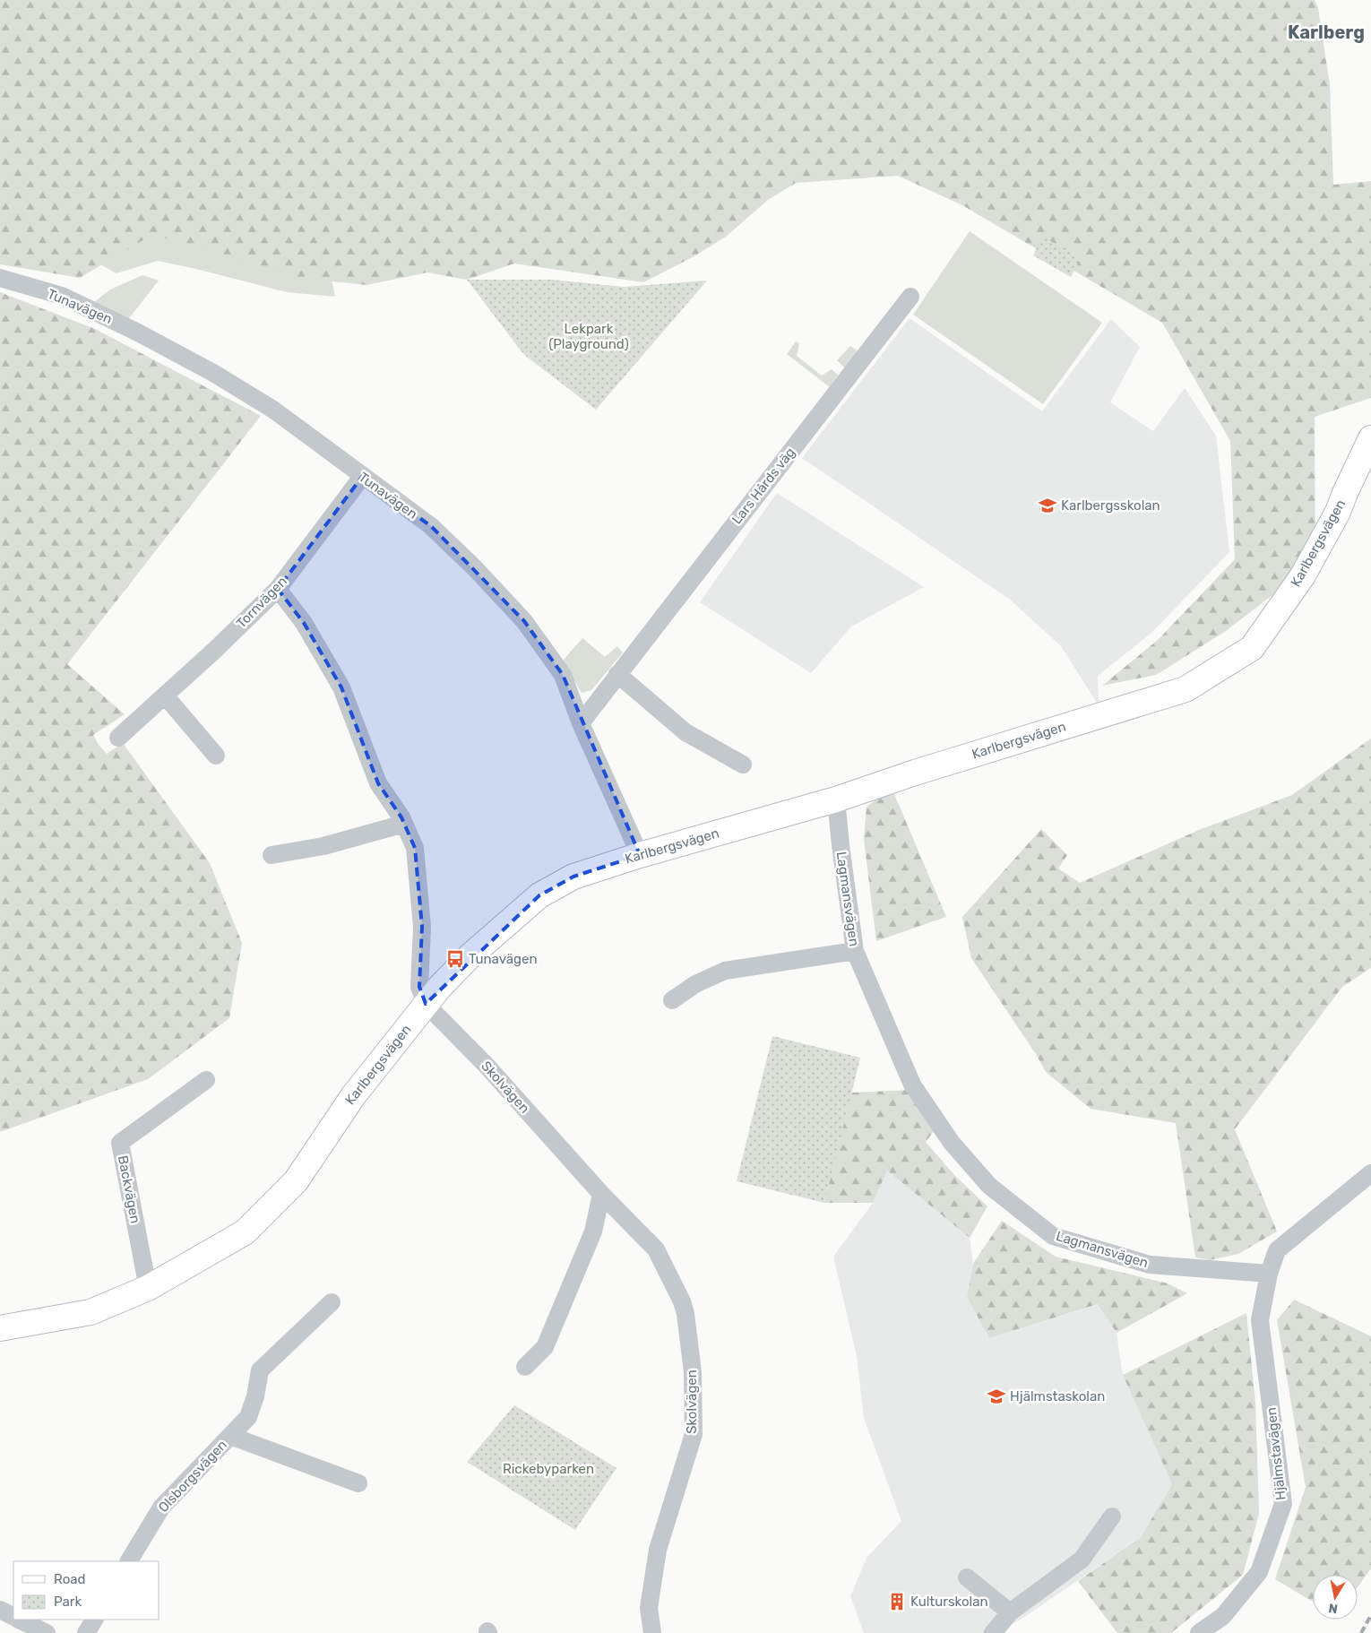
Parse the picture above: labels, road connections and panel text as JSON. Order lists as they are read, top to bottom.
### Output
{
  "streets": {
    "street": [
      "Tunavägen",
      "Lars Hårds väg",
      "Karlbergsvägen",
      "Tornvägen",
      "Lagmansvägen",
      "Skolvägen",
      "Backvägen",
      "Hjälmstavägen",
      "Olsborgsvägen"
    ]
  },
  "crossings": [
    ["Tunavägen", "Lars Hårds väg"],
    ["Tunavägen", "Karlbergsvägen"],
    ["Tunavägen", "Tornvägen"],
    ["Karlbergsvägen", "Lagmansvägen"],
    ["Karlbergsvägen", "Skolvägen"],
    ["Karlbergsvägen", "Backvägen"],
    ["Lagmansvägen", "Hjälmstavägen"]
  ],
  "districts": ["Karlberg"],
  "parks": ["Lekpark (Playground)", "Rickebyparken"],
  "places": {
    "school or university": ["Karlbergsskolan", "Hjälmstaskolan"],
    "bus stop": ["Tunavägen"],
    "building": ["Kulturskolan"]
  },
  "legend": ["Road", "Park"],
  "north": "bottom"
}
